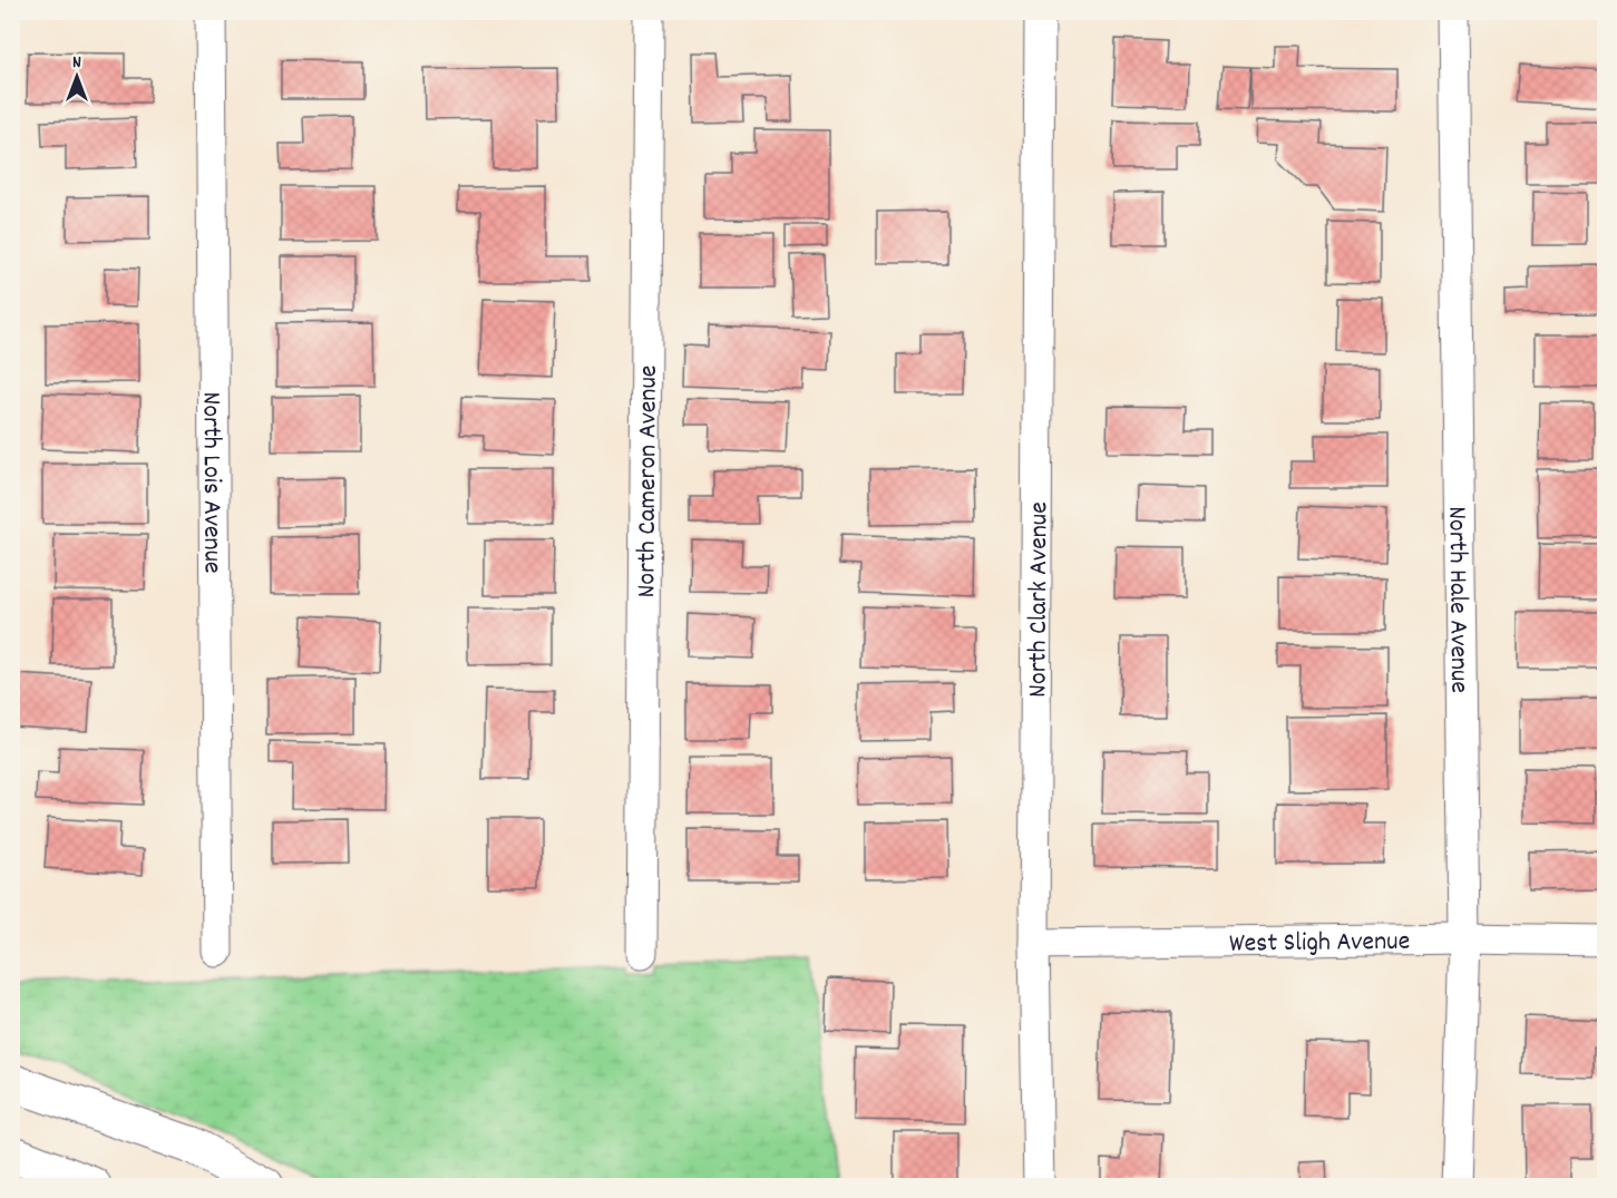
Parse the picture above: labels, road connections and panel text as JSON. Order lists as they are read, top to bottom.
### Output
{
  "streets": {
    "street": [
      "North Lois Avenue",
      "North Cameron Avenue",
      "North Clark Avenue",
      "North Hale Avenue",
      "West Sligh Avenue"
    ]
  },
  "crossings": [
    ["North Clark Avenue", "West Sligh Avenue"],
    ["North Hale Avenue", "West Sligh Avenue"]
  ],
  "north": "top"
}
